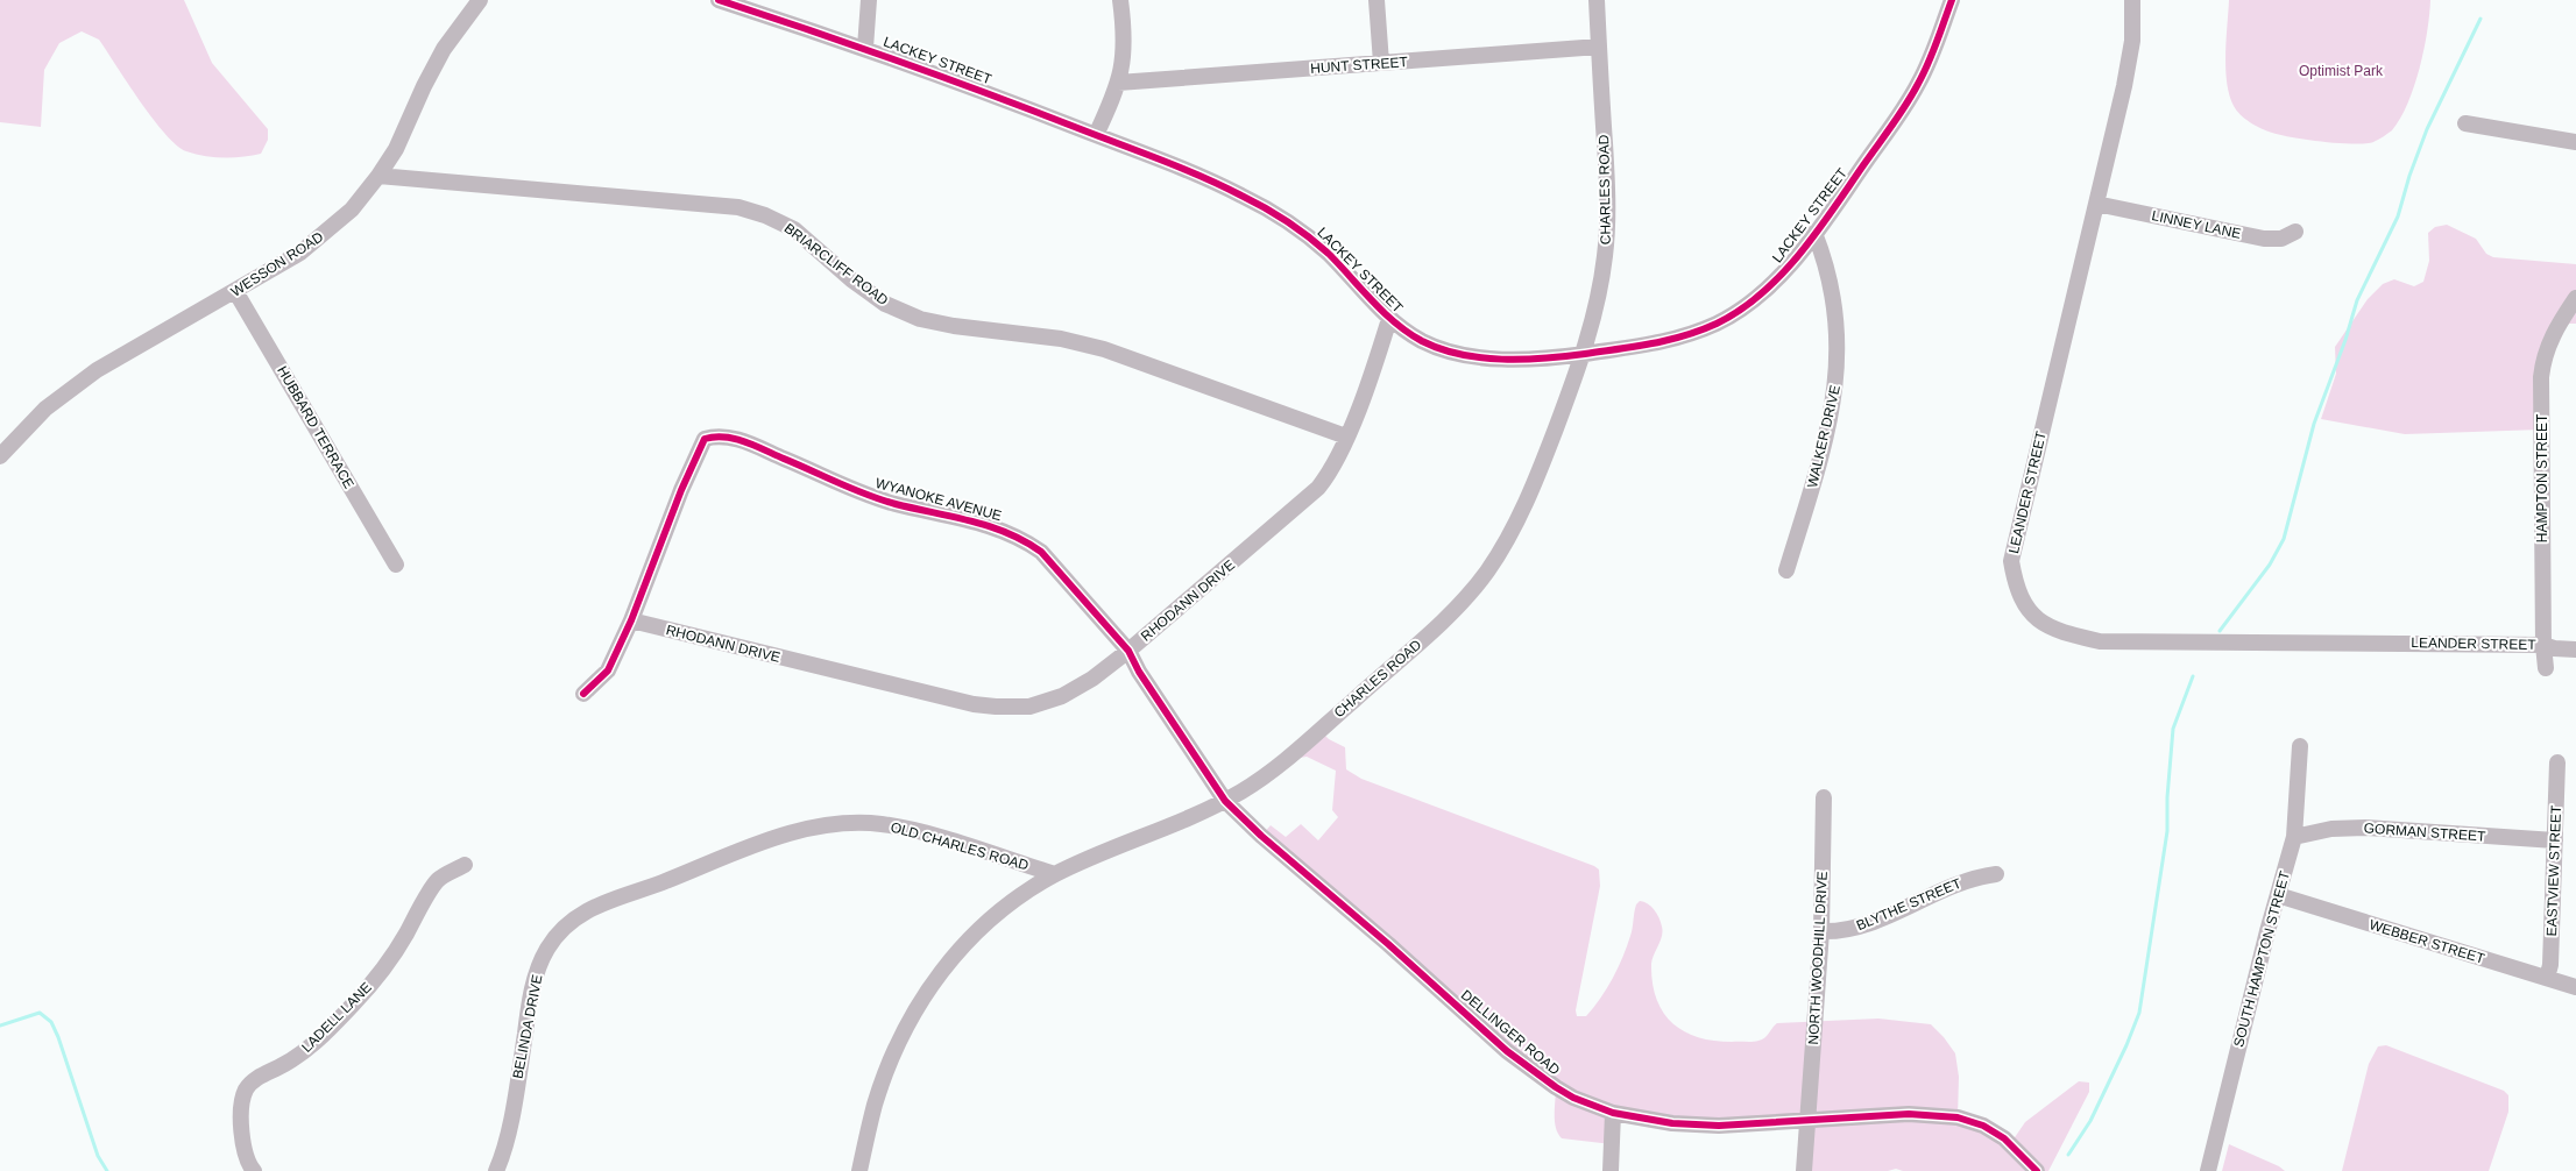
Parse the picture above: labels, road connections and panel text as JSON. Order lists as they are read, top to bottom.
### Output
{
  "streets": {
    "street": [
      "LACKEY STREET",
      "HUNT STREET",
      "CHARLES ROAD",
      "LINNEY LANE",
      "WESSON ROAD",
      "BRIARCLIFF ROAD",
      "HUBBARD TERRACE",
      "WALKER DRIVE",
      "HAMPTON STREET",
      "LEANDER STREET",
      "WYANOKE AVENUE",
      "RHODANN DRIVE",
      "GORMAN STREET",
      "OLD CHARLES ROAD",
      "EASTVIEW STREET",
      "BLYTHE STREET",
      "WEBBER STREET",
      "NORTH WOODHILL DRIVE",
      "SOUTH HAMPTON STREET",
      "LADELL LANE",
      "BELINDA DRIVE",
      "DELLINGER ROAD"
    ]
  },
  "crossings": [
    ["LACKEY STREET", "CHARLES ROAD"],
    ["LACKEY STREET", "WALKER DRIVE"],
    ["LACKEY STREET", "RHODANN DRIVE"],
    ["HUNT STREET", "CHARLES ROAD"],
    ["CHARLES ROAD", "WYANOKE AVENUE"],
    ["CHARLES ROAD", "OLD CHARLES ROAD"],
    ["CHARLES ROAD", "DELLINGER ROAD"],
    ["LINNEY LANE", "LEANDER STREET"],
    ["WESSON ROAD", "BRIARCLIFF ROAD"],
    ["WESSON ROAD", "HUBBARD TERRACE"],
    ["BRIARCLIFF ROAD", "RHODANN DRIVE"],
    ["HAMPTON STREET", "LEANDER STREET"],
    ["WYANOKE AVENUE", "RHODANN DRIVE"],
    ["WYANOKE AVENUE", "DELLINGER ROAD"],
    ["GORMAN STREET", "EASTVIEW STREET"],
    ["GORMAN STREET", "SOUTH HAMPTON STREET"],
    ["OLD CHARLES ROAD", "BELINDA DRIVE"],
    ["EASTVIEW STREET", "WEBBER STREET"],
    ["BLYTHE STREET", "NORTH WOODHILL DRIVE"],
    ["WEBBER STREET", "SOUTH HAMPTON STREET"],
    ["NORTH WOODHILL DRIVE", "DELLINGER ROAD"]
  ],
  "parks": ["Optimist Park"]
}
